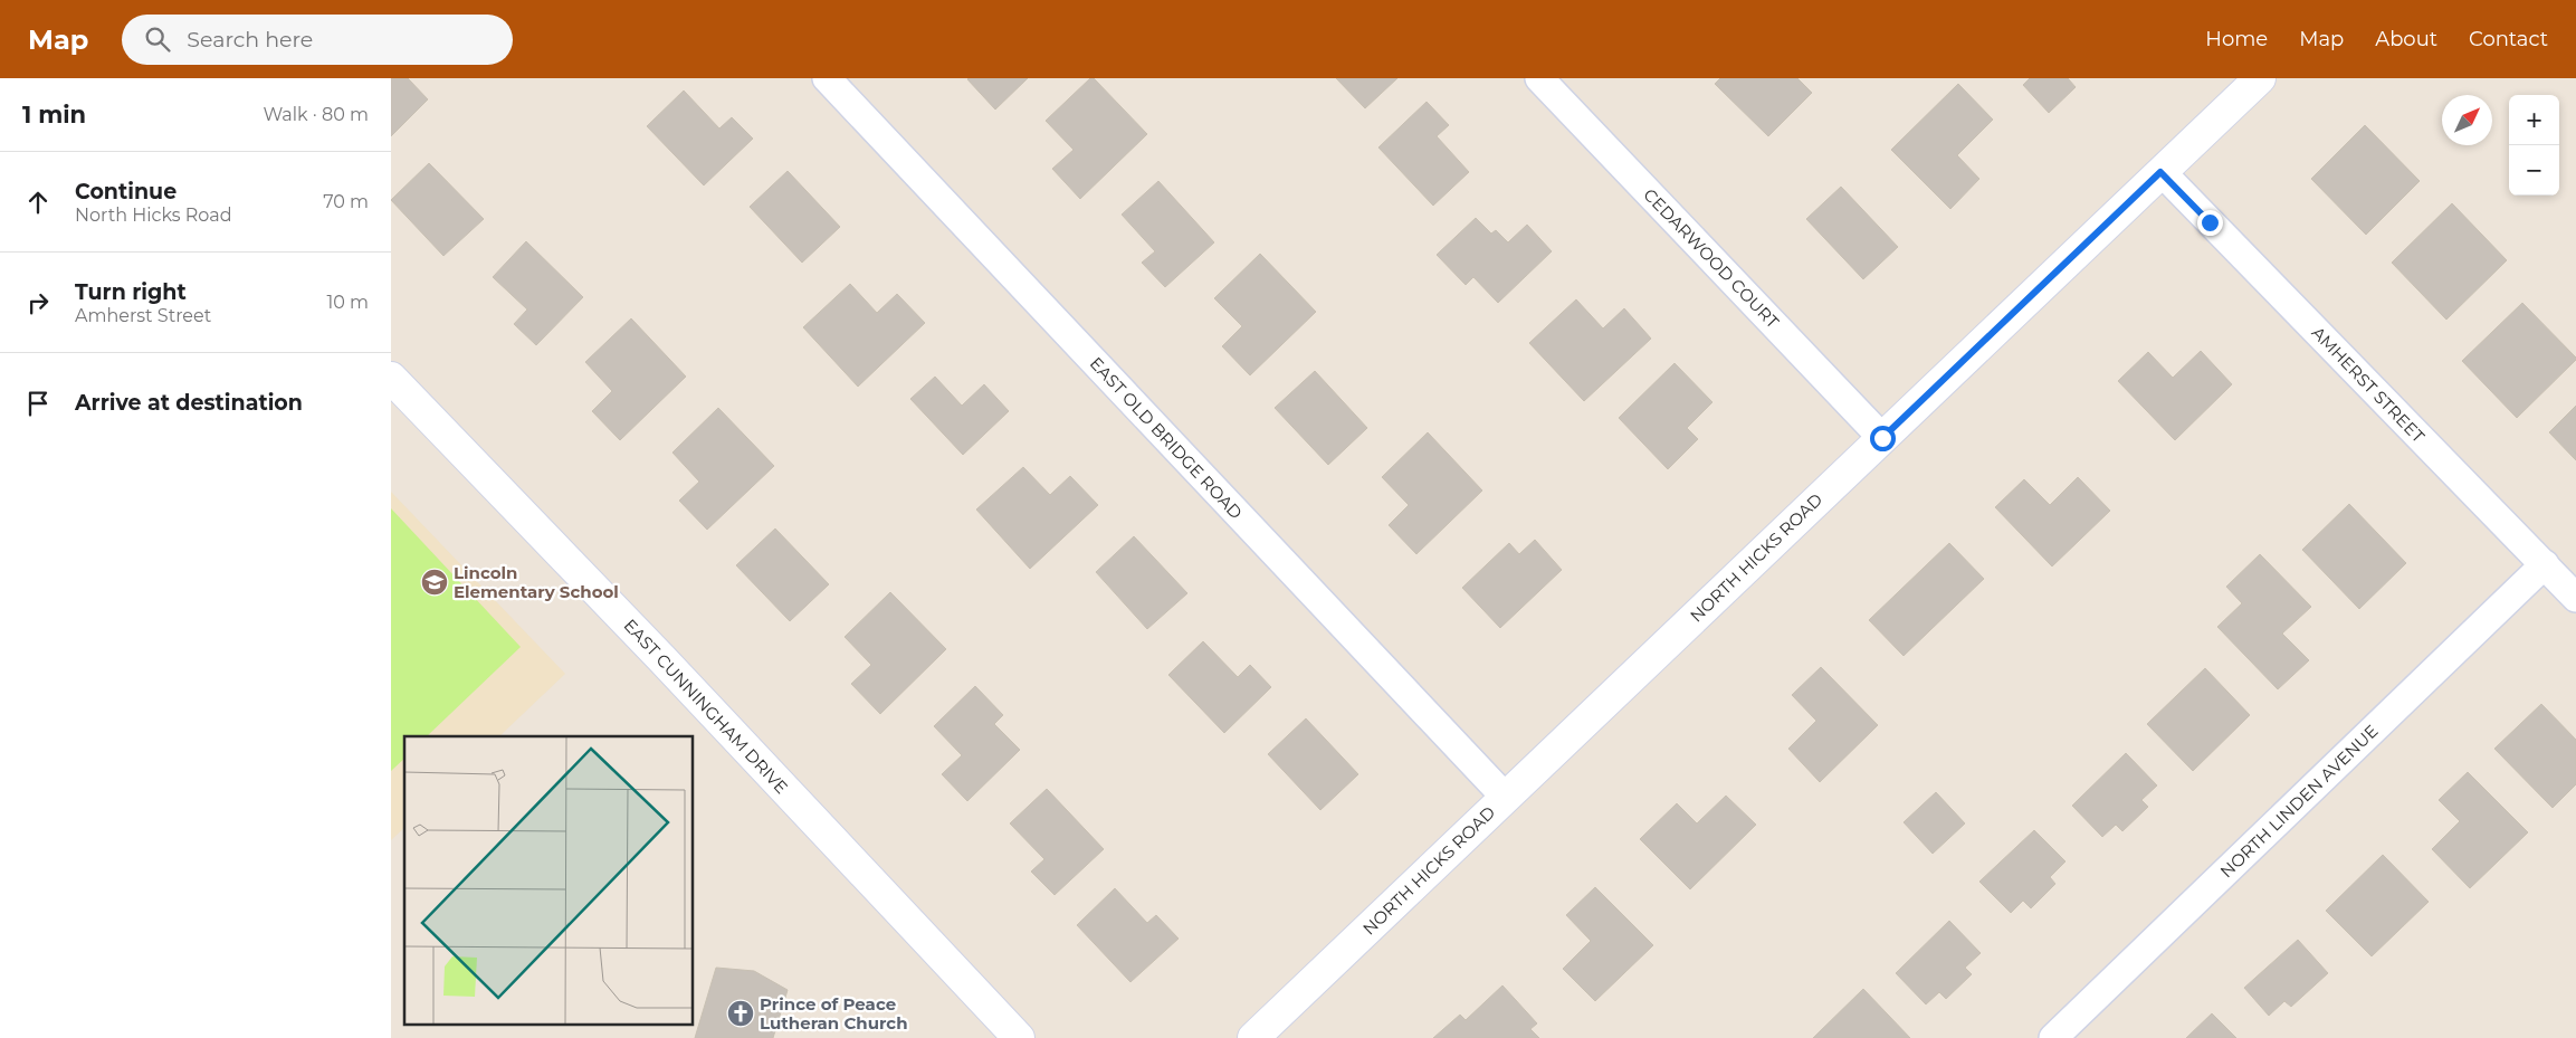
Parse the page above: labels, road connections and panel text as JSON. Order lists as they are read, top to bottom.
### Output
{
  "streets": {
    "main road": ["NORTH HICKS ROAD", "EAST CUNNINGHAM DRIVE"],
    "street": [
      "CEDARWOOD COURT",
      "AMHERST STREET",
      "EAST OLD BRIDGE ROAD",
      "NORTH LINDEN AVENUE"
    ]
  },
  "crossings": [
    ["CEDARWOOD COURT", "NORTH HICKS ROAD"],
    ["AMHERST STREET", "NORTH HICKS ROAD"],
    ["AMHERST STREET", "NORTH LINDEN AVENUE"],
    ["EAST OLD BRIDGE ROAD", "NORTH HICKS ROAD"]
  ],
  "places": {
    "school or university": ["Lincoln Elementary School"],
    "church": ["Prince of Peace Lutheran Church"]
  },
  "north": "top right",
  "page": {
    "header": "Map",
    "search": "Search here",
    "nav": [
      "Home",
      "Map",
      "About",
      "Contact"
    ],
    "heading": ["1 min", "Walk · 80 m"],
    "map_buttons": ["+", "−"],
    "list": [
      ["Continue", "North Hicks Road", "70 m"],
      ["Turn right", "Amherst Street", "10 m"],
      "Arrive at destination"
    ]
  }
}
